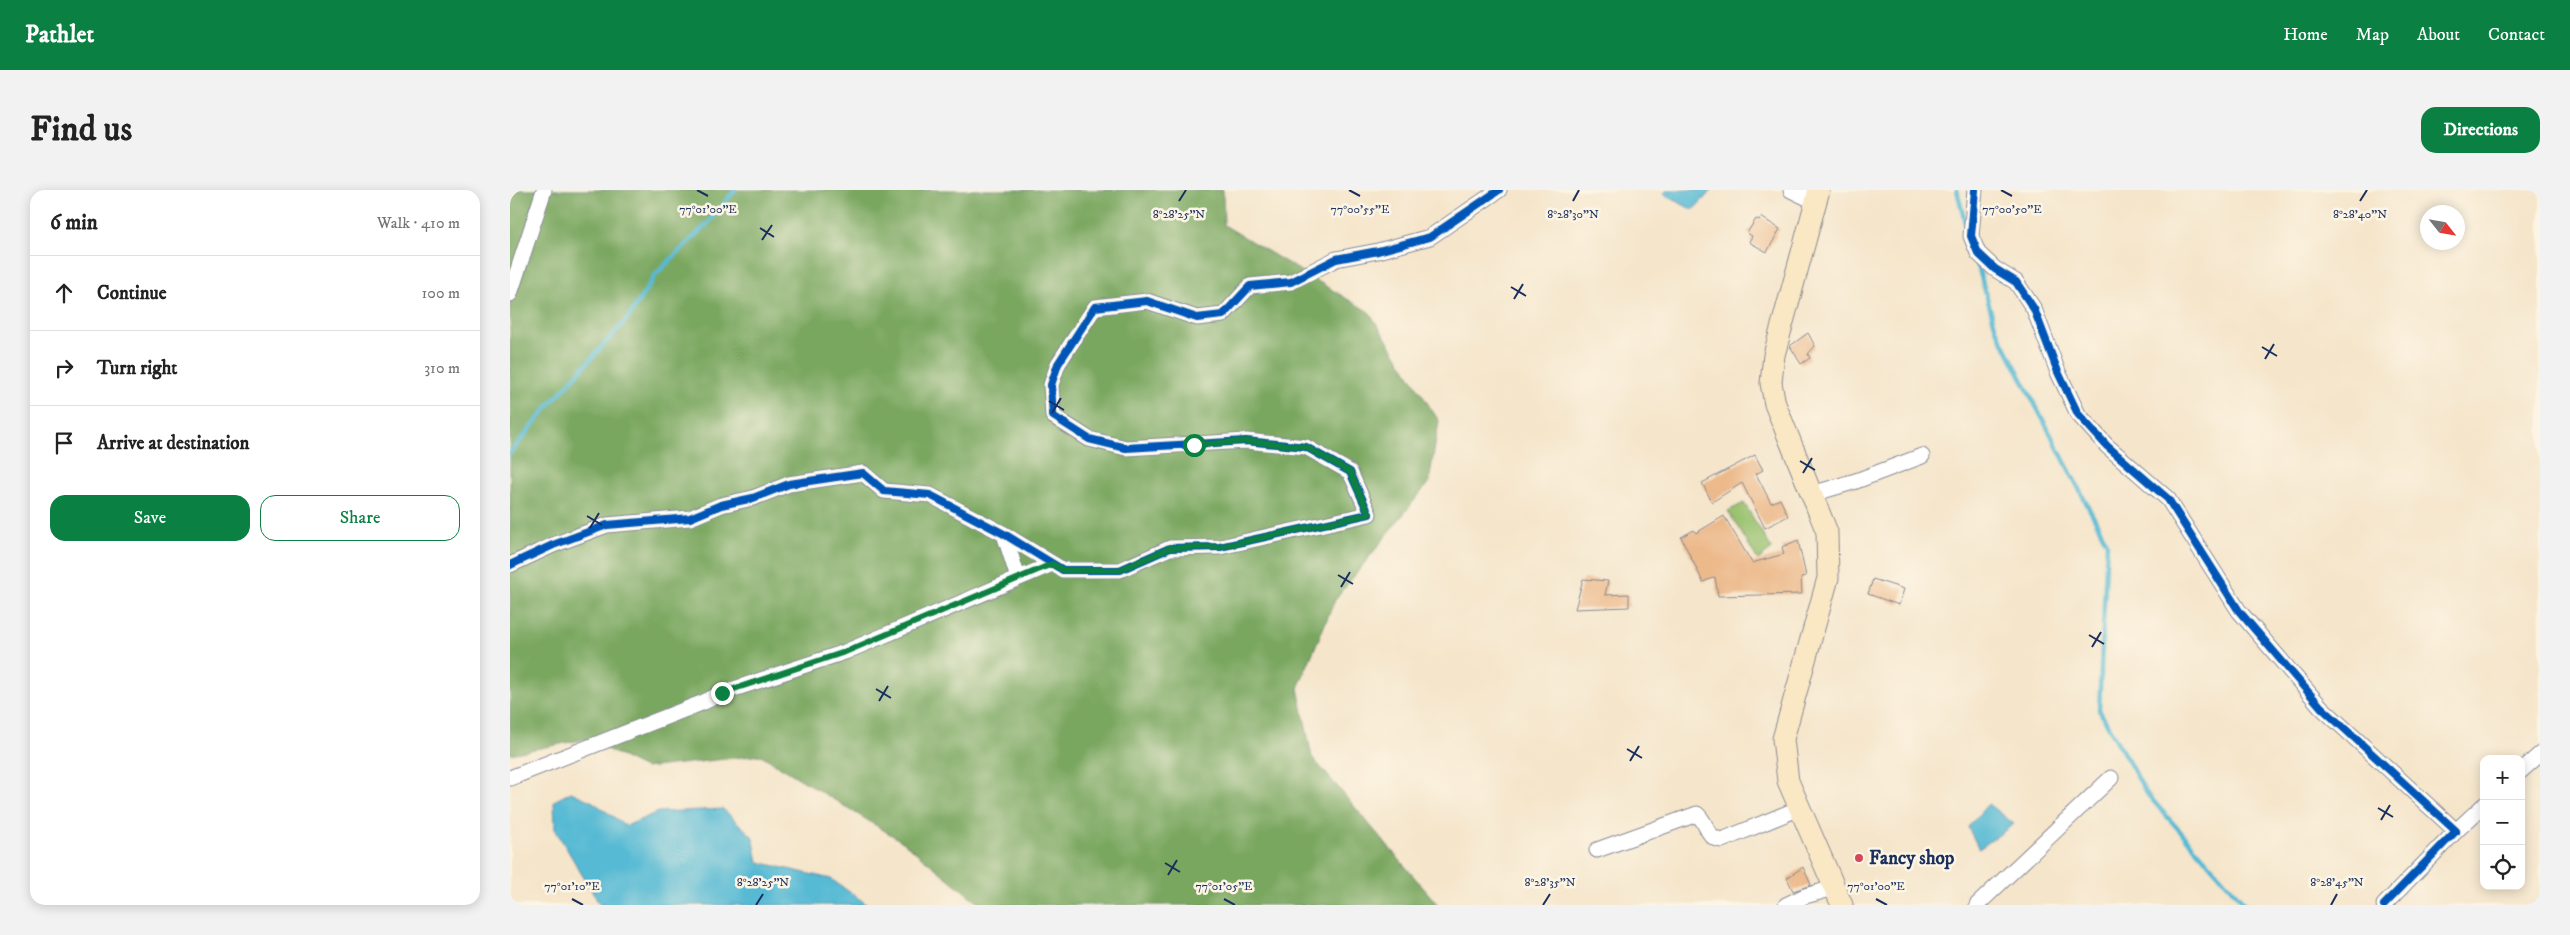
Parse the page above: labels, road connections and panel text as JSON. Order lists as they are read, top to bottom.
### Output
{
  "places": ["Fancy shop"],
  "north": "bottom right",
  "page": {
    "header": "Pathlet",
    "nav": [
      "Home",
      "Map",
      "About",
      "Contact"
    ],
    "buttons": [
      "Directions",
      ["Save", "Share"]
    ],
    "title": "Find us",
    "heading": ["6 min", "Walk · 410 m"],
    "list": [
      ["Continue", "100 m"],
      ["Turn right", "310 m"],
      "Arrive at destination"
    ],
    "map_buttons": ["+", "−"]
  },
  "coordinates": [
    "77°01'00\"E",
    "77°00'55\"E",
    "77°00'50\"E",
    "8°28'40\"N",
    "8°28'25\"N",
    "8°28'30\"N",
    "8°28'35\"N",
    "8°28'45\"N",
    "77°01'10\"E",
    "77°01'05\"E"
  ]
}
